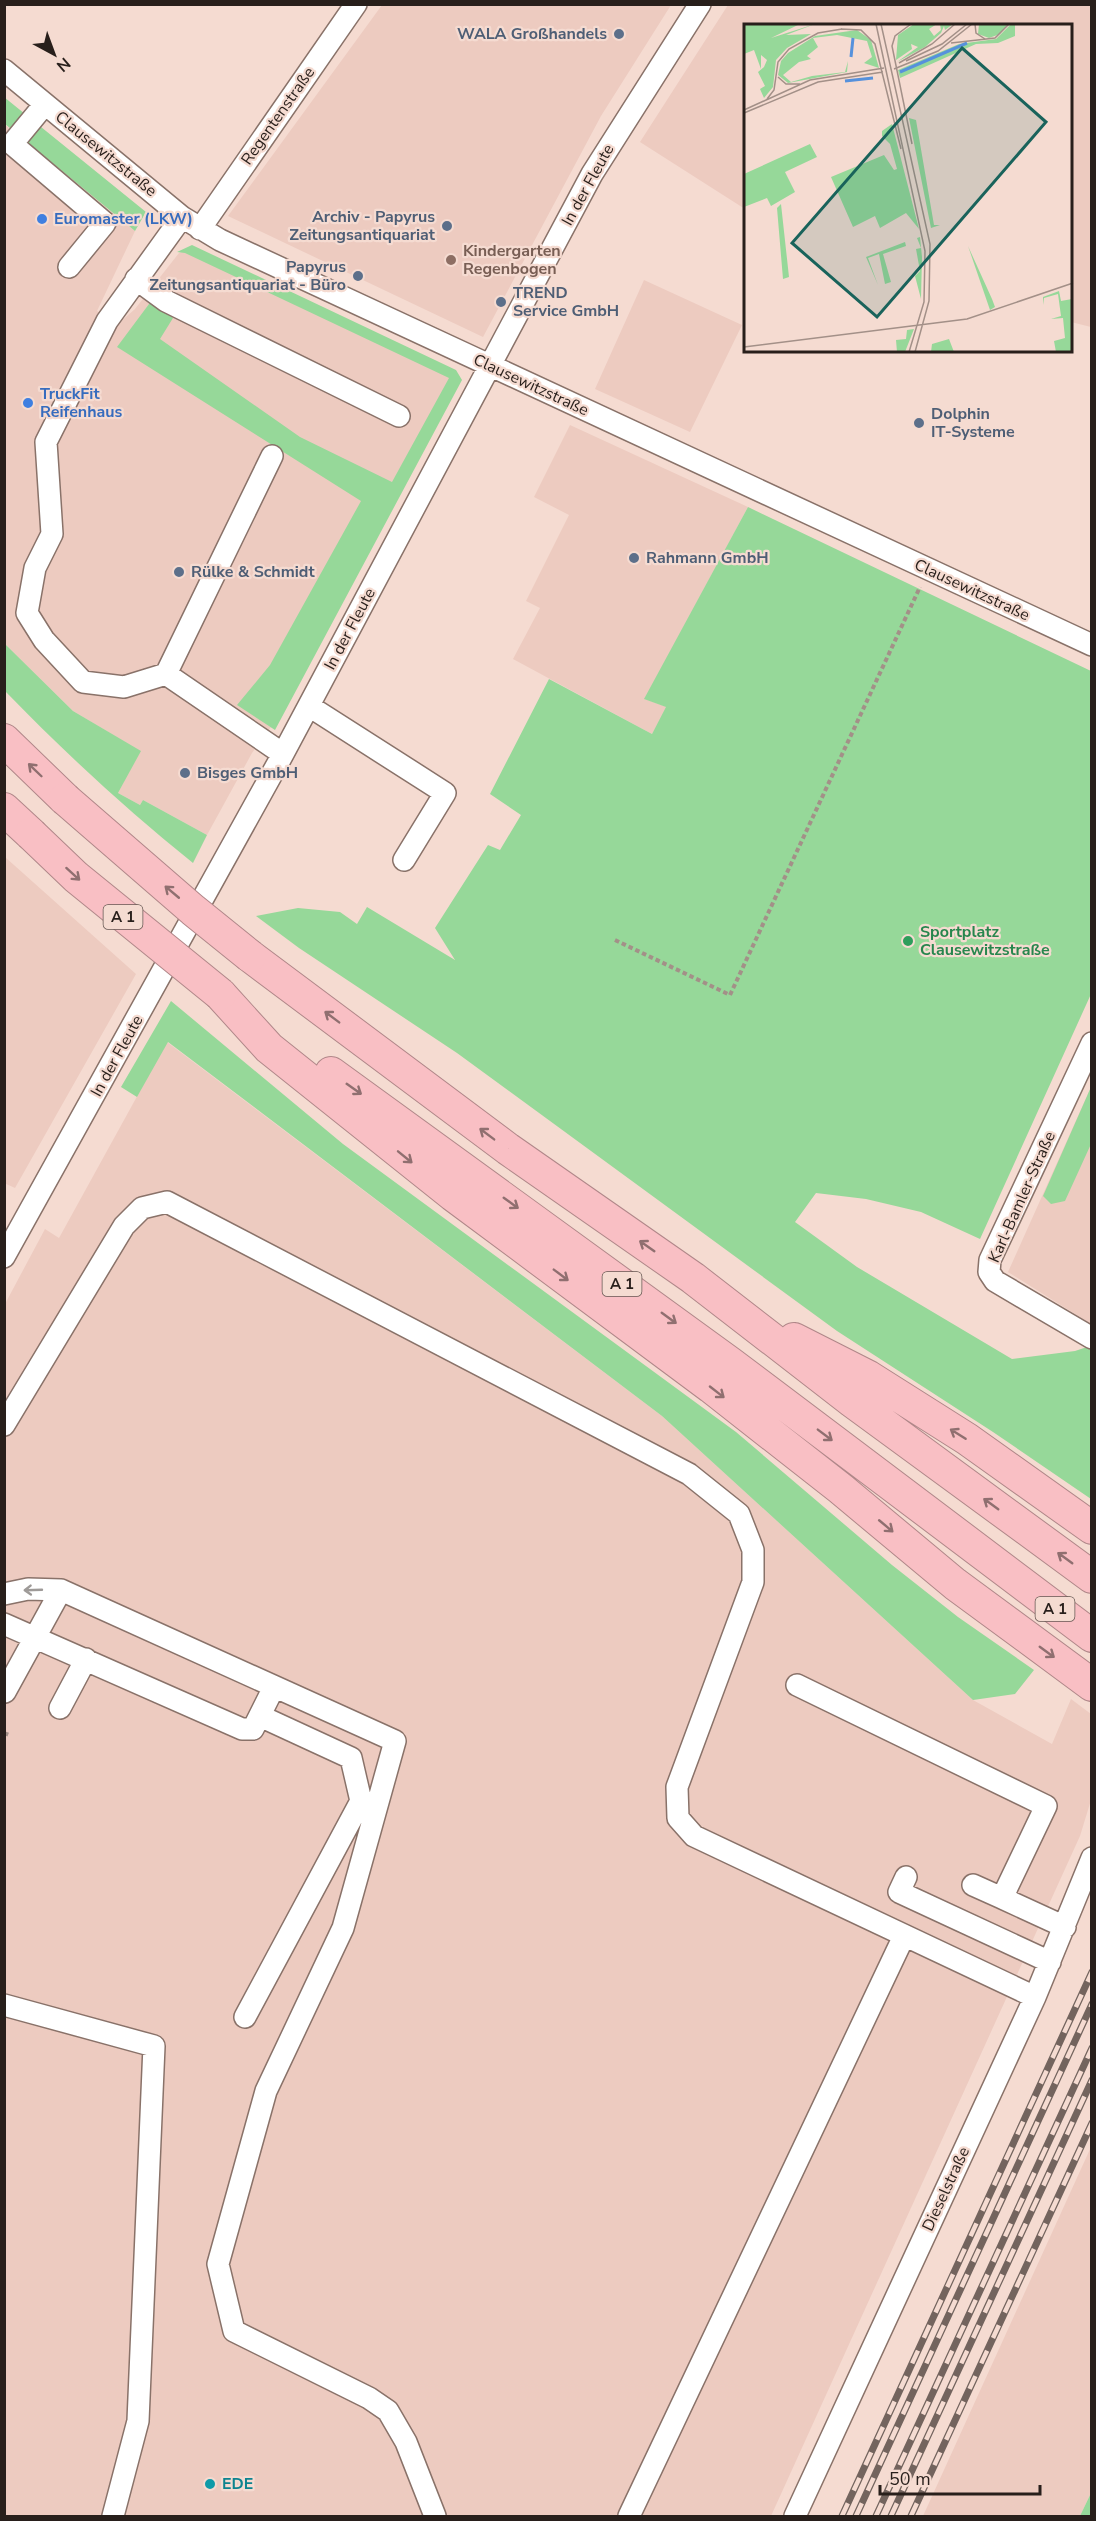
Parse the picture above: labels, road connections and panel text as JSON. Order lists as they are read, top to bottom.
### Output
{
  "streets": {
    "highway": ["A 1"],
    "street": [
      "Regentenstraße",
      "Clausewitzstraße",
      "In der Fleute",
      "Karl-Bamler-Straße",
      "Dieselstraße"
    ]
  },
  "crossings": [
    ["Regentenstraße", "Clausewitzstraße"],
    ["Clausewitzstraße", "In der Fleute"]
  ],
  "places": [
    "WALA Großhandels",
    "Euromaster (LKW)",
    "Archiv - Papyrus Zeitungsantiquariat",
    "Kindergarten Regenbogen",
    "Papyrus Zeitungsantiquariat - Büro",
    "TREND Service GmbH",
    "TruckFit Reifenhaus",
    "Dolphin IT-Systeme",
    "Rahmann GmbH",
    "Rülke & Schmidt",
    "Bisges GmbH",
    "Sportplatz Clausewitzstraße",
    "EDE"
  ],
  "scale_bar": "50 m",
  "north": "bottom right"
}
